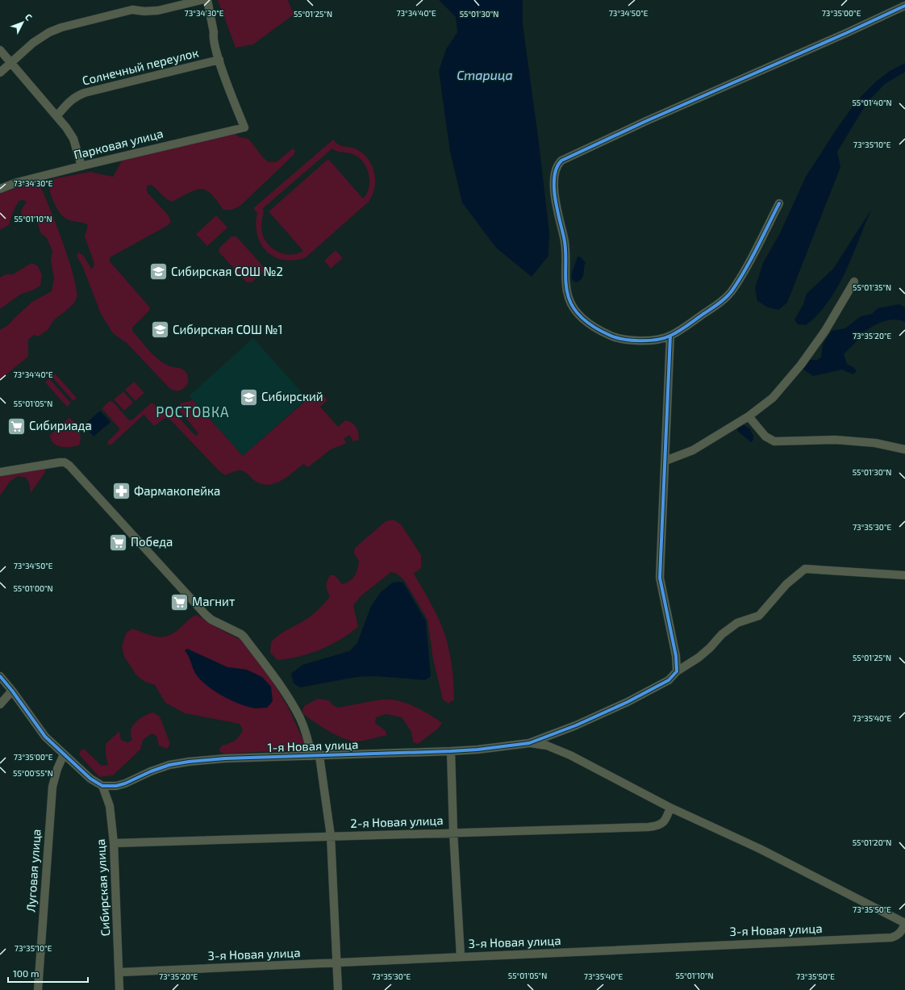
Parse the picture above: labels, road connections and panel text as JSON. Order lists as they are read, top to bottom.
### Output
{
  "streets": {
    "street": [
      "Солнечный переулок",
      "Парковая улица",
      "1-я Новая улица",
      "2-я Новая улица",
      "Луговая улица",
      "Сибирская улица",
      "3-я Новая улица"
    ]
  },
  "crossings": [
    ["Солнечный переулок", "Парковая улица"],
    ["1-я Новая улица", "Сибирская улица"],
    ["2-я Новая улица", "Сибирская улица"],
    ["Сибирская улица", "3-я Новая улица"]
  ],
  "districts": ["РОСТОВКА"],
  "water": ["Старица"],
  "places": {
    "school or university": ["Сибирская СОШ №2", "Сибирская СОШ №1", "Сибирский"],
    "supermarket": ["Сибириада", "Победа", "Магнит"],
    "pharmacy": ["Фармакопейка"]
  },
  "scale_bar": "100 m",
  "north": "top right",
  "coordinates": [
    "73°34'30\"E",
    "73°34'50\"E",
    "73°35'00\"E",
    "73°34'40\"E",
    "55°01'25\"N",
    "55°01'30\"N",
    "55°01'40\"N",
    "73°35'10\"E",
    "55°01'10\"N",
    "55°01'35\"N",
    "73°35'20\"E",
    "55°01'05\"N",
    "73°35'30\"E",
    "55°01'00\"N",
    "73°35'40\"E",
    "55°00'55\"N",
    "55°01'20\"N",
    "73°35'50\"E"
  ]
}
